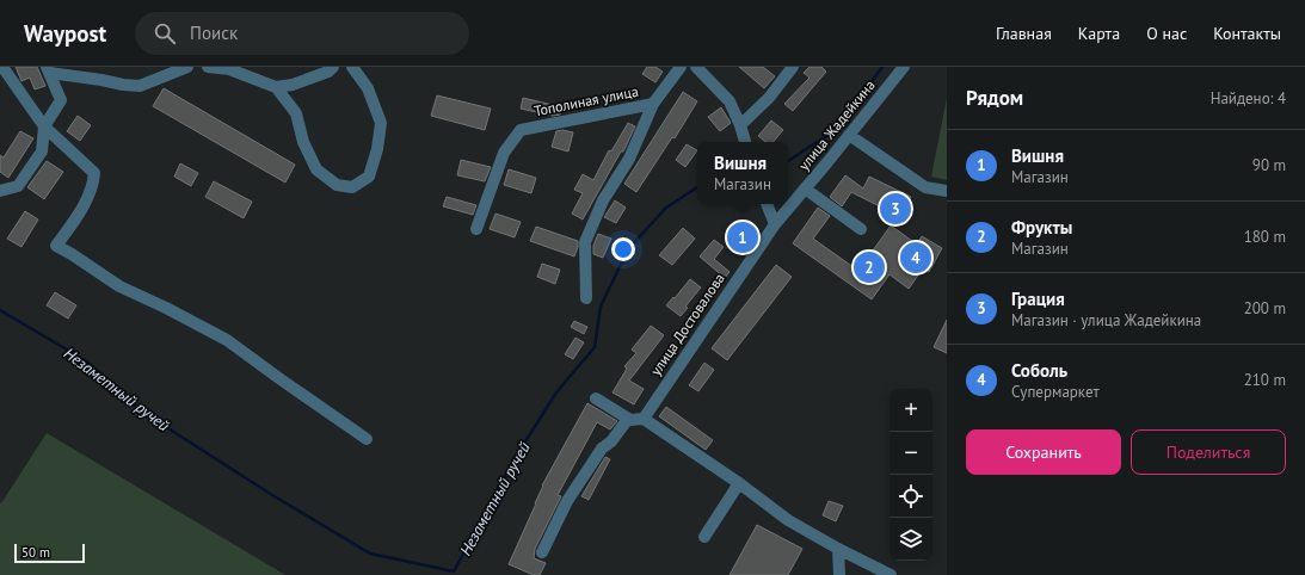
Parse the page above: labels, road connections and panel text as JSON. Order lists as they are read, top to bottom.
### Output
{
  "streets": {
    "street": ["Тополиная улица", "улица Жадейкина", "улица Достовалова"]
  },
  "crossings": [
    ["улица Жадейкина", "улица Достовалова"]
  ],
  "water": ["Незаметный ручей"],
  "scale_bar": "50 m",
  "page": {
    "header": "Waypost",
    "search": "Поиск",
    "nav": [
      "Главная",
      "Карта",
      "О нас",
      "Контакты"
    ],
    "heading": ["Рядом", "Найдено: 4"],
    "list": [
      {
        "mark": "1",
        "name": "Вишня",
        "note": "Магазин",
        "value": "90 m"
      },
      {
        "mark": "2",
        "name": "Фрукты",
        "note": "Магазин",
        "value": "180 m"
      },
      {
        "mark": "3",
        "name": "Грация",
        "note": "Магазин · улица Жадейкина",
        "value": "200 m"
      },
      {
        "mark": "4",
        "name": "Соболь",
        "note": "Супермаркет",
        "value": "210 m"
      }
    ],
    "popup": ["Вишня", "Магазин"],
    "pins": [
      "3",
      "1",
      "4",
      "2"
    ],
    "map_buttons": ["+", "−"],
    "buttons": ["Сохранить", "Поделиться"],
    "scale": "50 m"
  }
}
